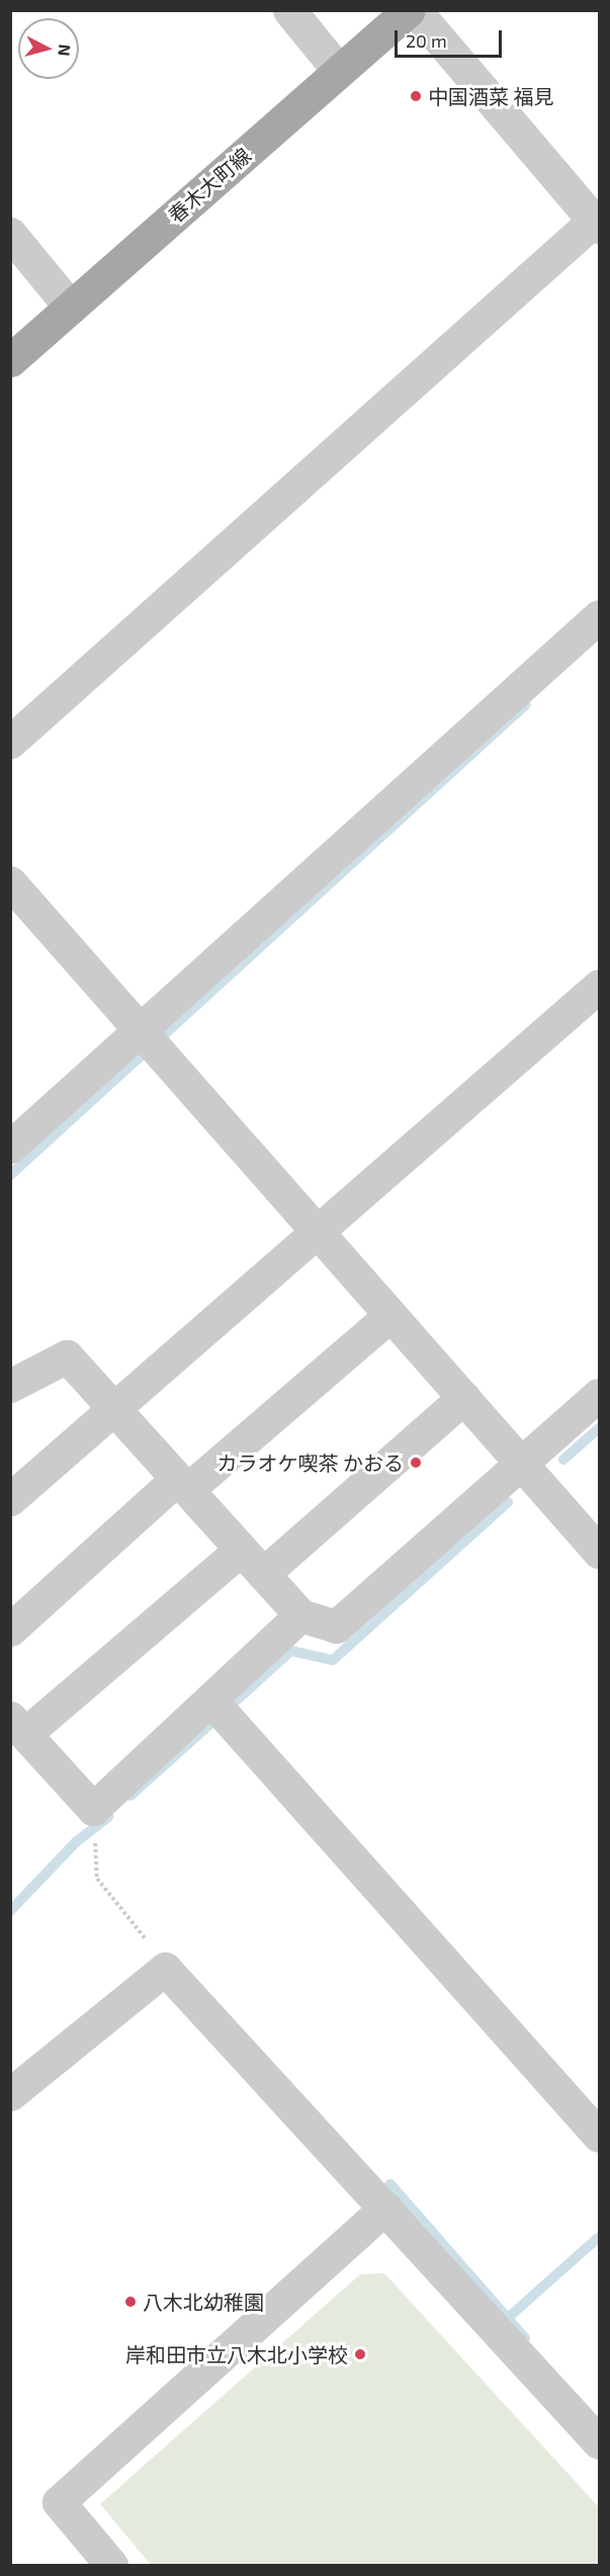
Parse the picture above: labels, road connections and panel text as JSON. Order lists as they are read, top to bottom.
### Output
{
  "streets": {
    "main road": ["春木大町線"]
  },
  "places": [
    "中国酒菜 福見",
    "カラオケ喫茶 かおる",
    "八木北幼稚園",
    "岸和田市立八木北小学校"
  ],
  "scale_bar": "20 m",
  "north": "right"
}
